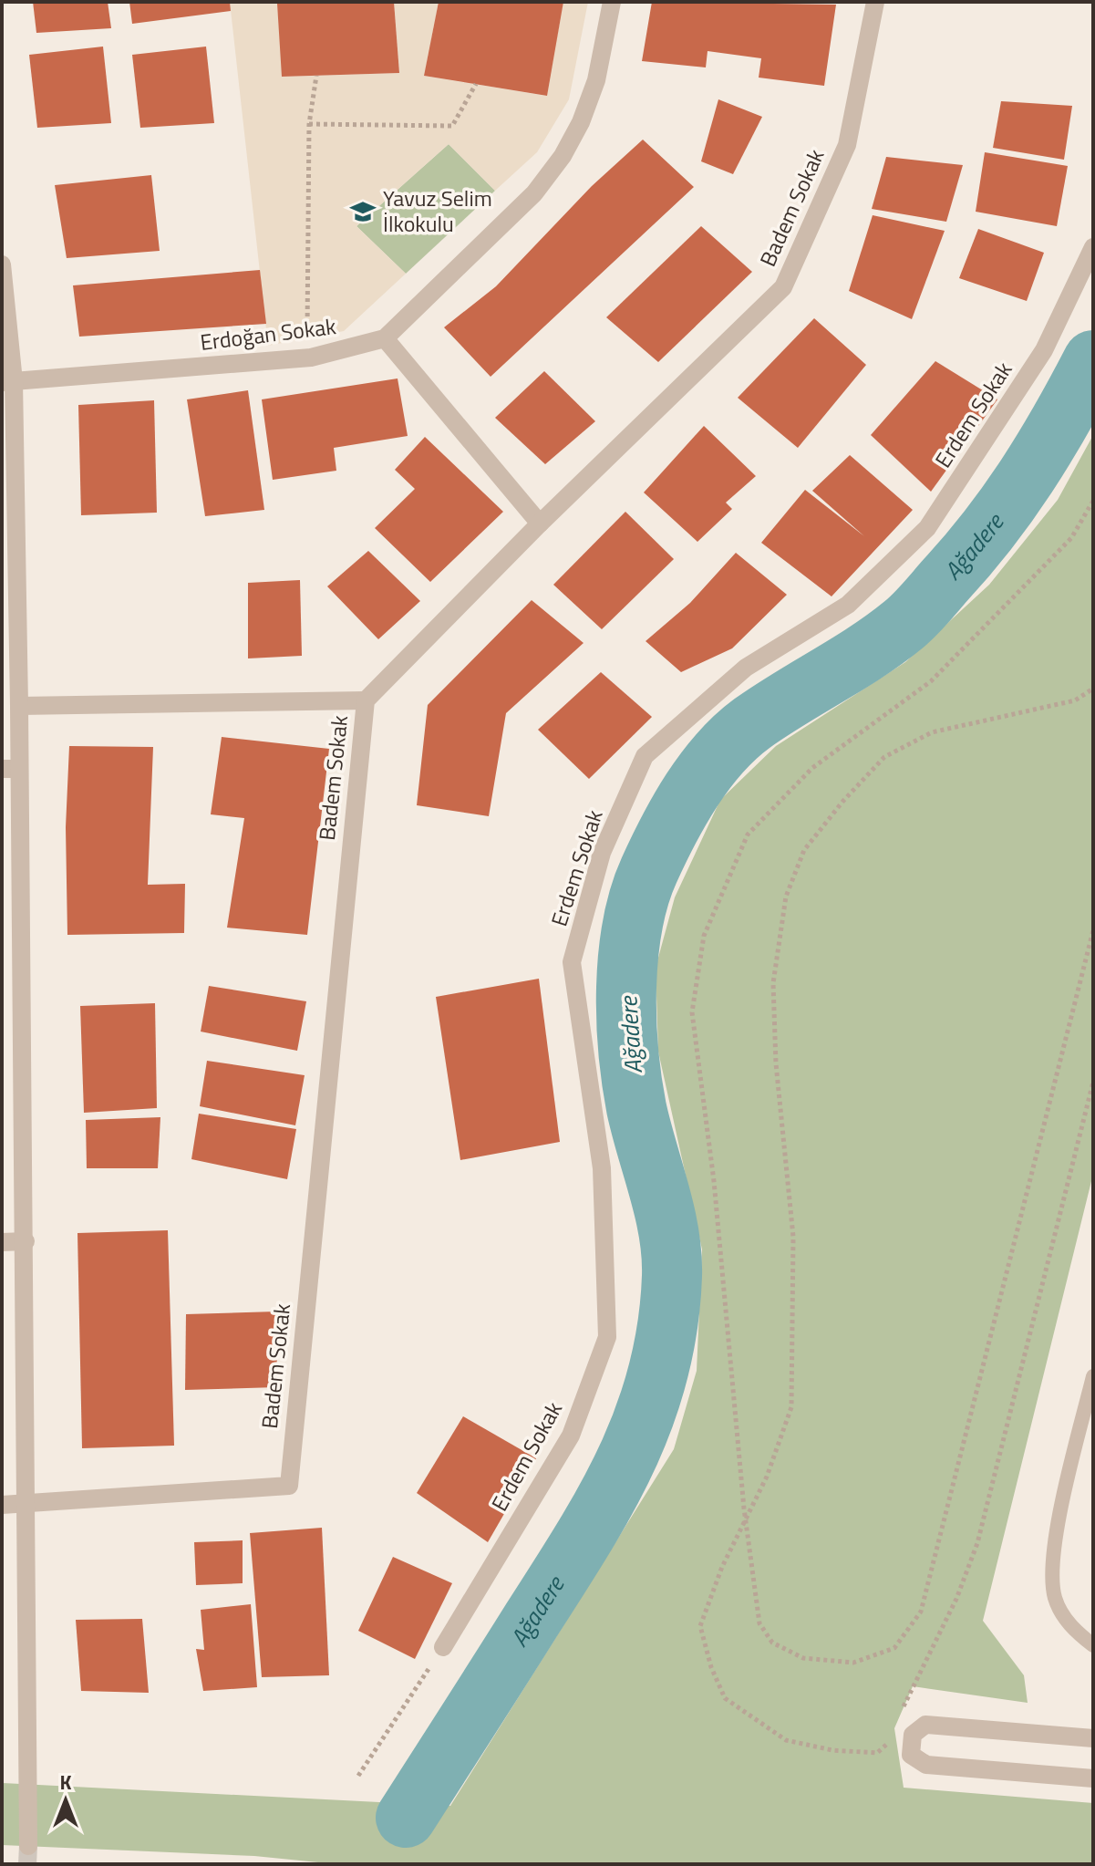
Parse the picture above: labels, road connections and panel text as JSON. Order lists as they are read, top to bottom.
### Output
{
  "streets": {
    "street": ["Badem Sokak", "Erdoğan Sokak", "Erdem Sokak"]
  },
  "water": ["Ağadere"],
  "places": {
    "school or university": ["Yavuz Selim İlkokulu"]
  },
  "north": "top"
}
